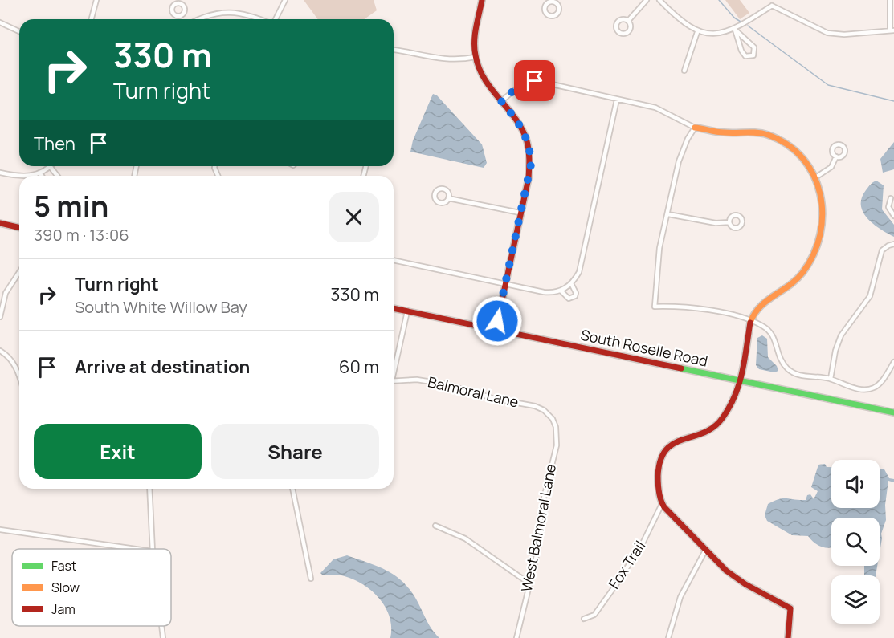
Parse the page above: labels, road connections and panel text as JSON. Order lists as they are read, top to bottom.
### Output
{
  "streets": {
    "main road": ["South Roselle Road"],
    "street": ["Balmoral Lane", "West Balmoral Lane", "Fox Trail"]
  },
  "crossings": [
    ["Balmoral Lane", "West Balmoral Lane"]
  ],
  "legend": ["Fast", "Slow", "Jam"],
  "page": {
    "turn": ["330 m", "Turn right"],
    "then": "Then",
    "heading": ["5 min", "390 m · 13:06"],
    "list": [
      {
        "name": "Turn right",
        "note": "South White Willow Bay",
        "value": "330 m"
      },
      {
        "name": "Arrive at destination",
        "value": "60 m"
      }
    ],
    "buttons": ["Exit", "Share"]
  }
}
